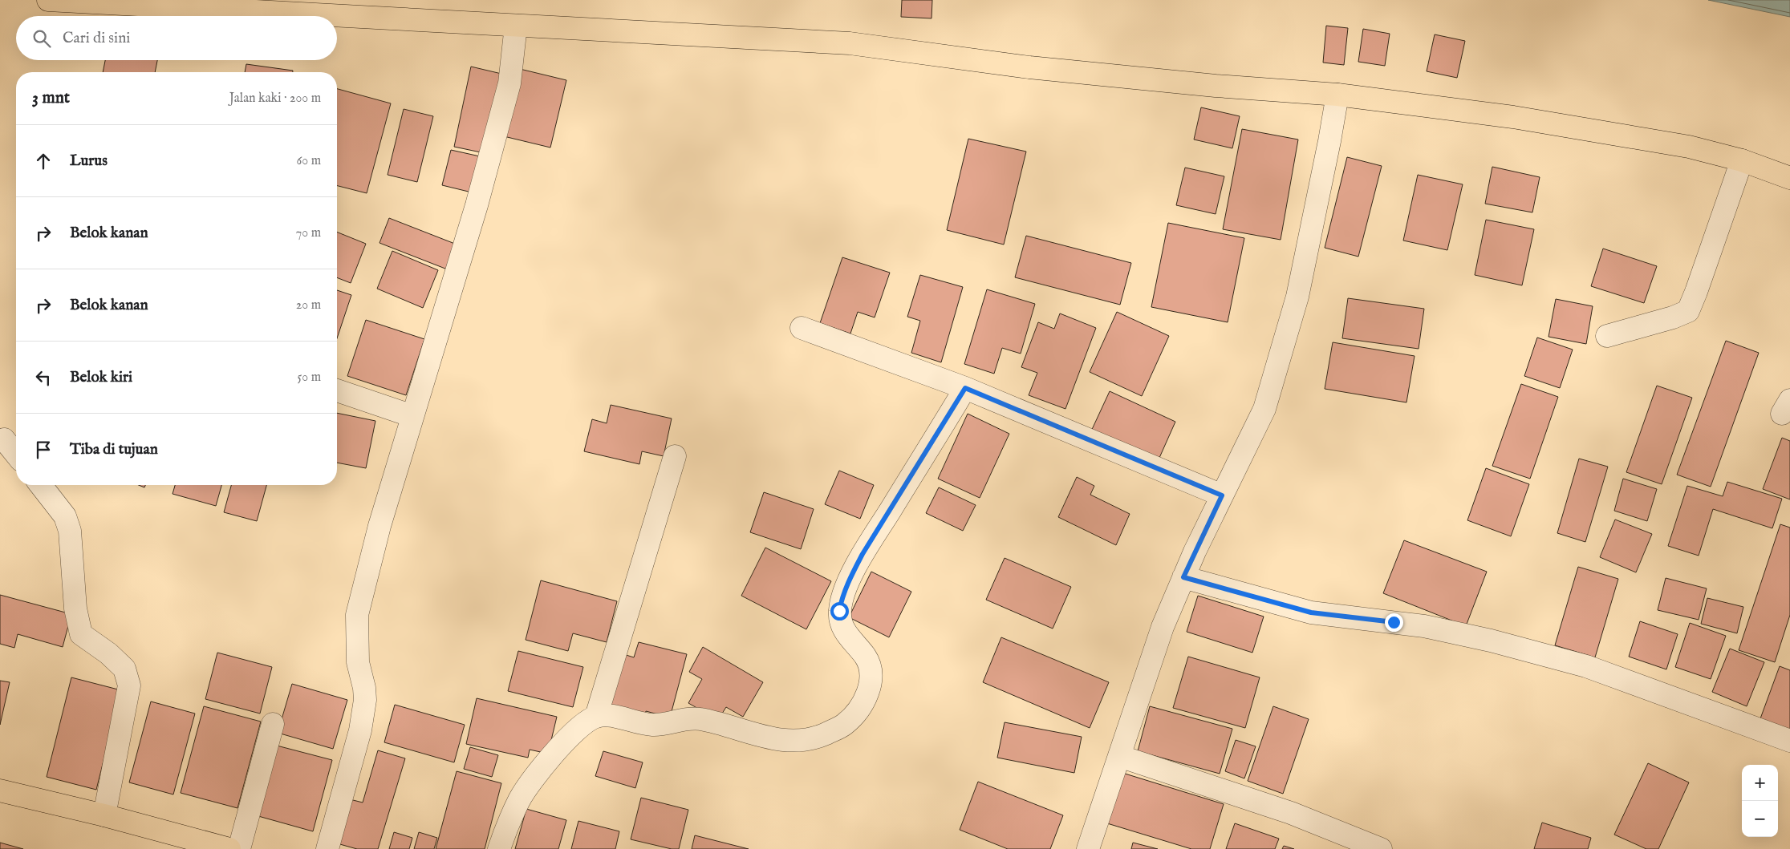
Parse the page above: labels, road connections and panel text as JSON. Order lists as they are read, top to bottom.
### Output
{
  "page": {
    "search": "Cari di sini",
    "heading": ["3 mnt", "Jalan kaki · 200 m"],
    "list": [
      ["Lurus", "60 m"],
      ["Belok kanan", "70 m"],
      ["Belok kanan", "20 m"],
      ["Belok kiri", "50 m"],
      "Tiba di tujuan"
    ],
    "map_buttons": ["+", "−"]
  }
}
